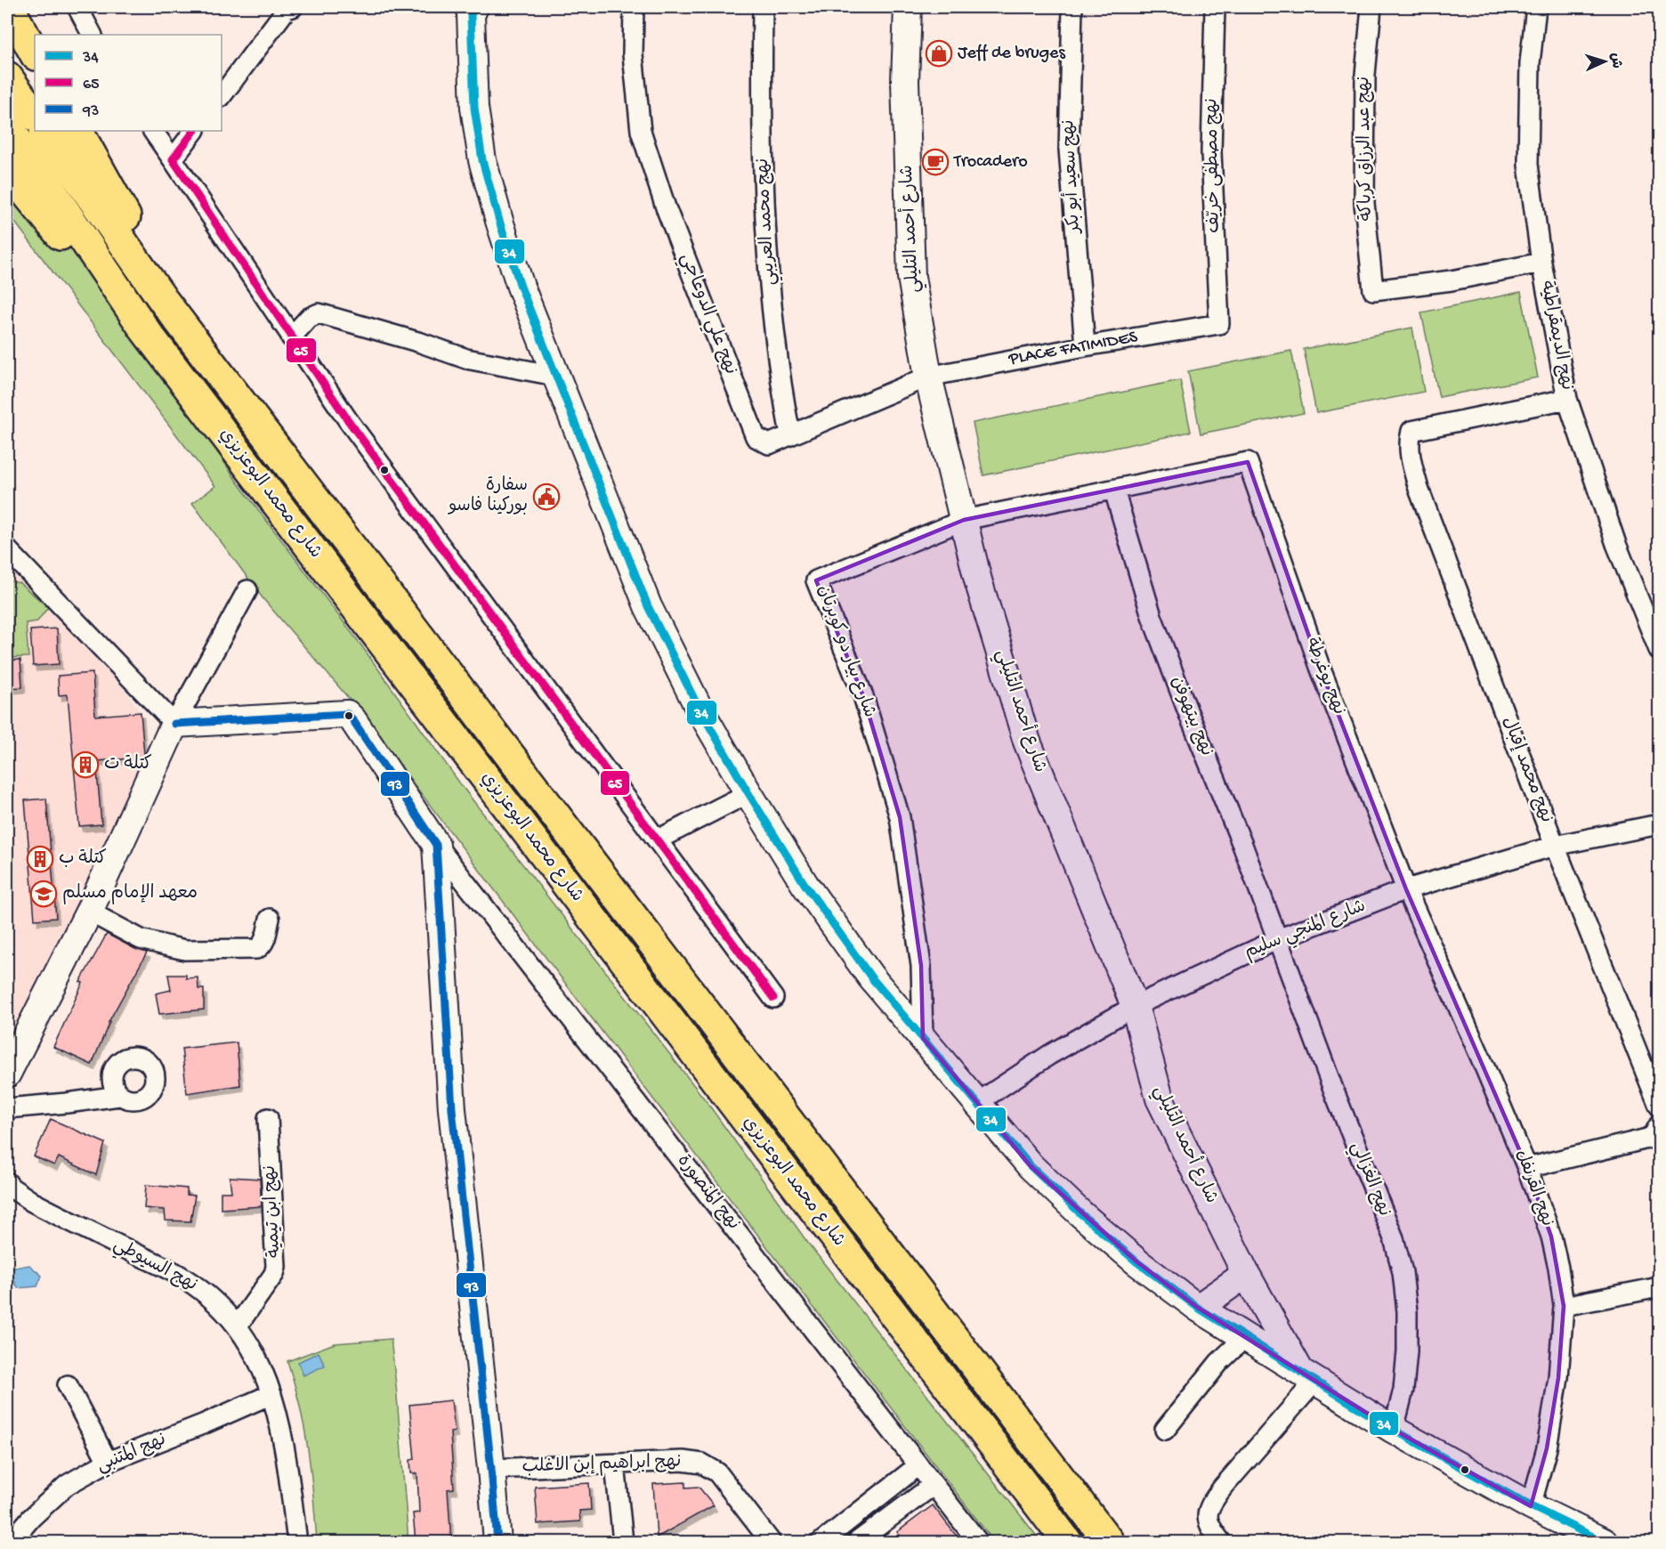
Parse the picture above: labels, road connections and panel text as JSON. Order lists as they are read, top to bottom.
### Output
{
  "streets": {
    "highway": ["شارع محمد البوعزيزي"],
    "street": [
      "نهج عبد الرزاق كرباكة",
      "نهج مصطفى خريّف",
      "نهج سعيد أبو بكر",
      "نهج محمد العريبي",
      "شارع أحمد التليلي",
      "نهج علي الدوعاجي",
      "نهج الديمقراطية",
      "PLACE FATIMIDES",
      "شارع بيار دو كوبرتان",
      "نهج يوغرطة",
      "نهج بيتهوفن",
      "نهج محمد إقبال",
      "شارع المنجي سليم",
      "نهج الغزالي",
      "نهج القرنفل",
      "نهج المنصورة",
      "نهج ابن تيمية",
      "نهج السيوطي",
      "نهج المتنبي",
      "نهج ابراهيم إبن الاغلب"
    ]
  },
  "crossings": [
    ["نهج عبد الرزاق كرباكة", "نهج الديمقراطية"],
    ["نهج مصطفى خريّف", "PLACE FATIMIDES"],
    ["نهج سعيد أبو بكر", "PLACE FATIMIDES"],
    ["نهج محمد العريبي", "نهج علي الدوعاجي"],
    ["شارع أحمد التليلي", "نهج علي الدوعاجي"],
    ["شارع أحمد التليلي", "PLACE FATIMIDES"],
    ["شارع أحمد التليلي", "شارع بيار دو كوبرتان"],
    ["شارع أحمد التليلي", "شارع المنجي سليم"],
    ["نهج علي الدوعاجي", "PLACE FATIMIDES"],
    ["نهج الديمقراطية", "نهج محمد إقبال"],
    ["شارع بيار دو كوبرتان", "نهج يوغرطة"],
    ["شارع بيار دو كوبرتان", "نهج بيتهوفن"],
    ["نهج يوغرطة", "شارع المنجي سليم"],
    ["نهج يوغرطة", "نهج القرنفل"],
    ["نهج بيتهوفن", "شارع المنجي سليم"],
    ["نهج بيتهوفن", "نهج الغزالي"],
    ["نهج محمد إقبال", "شارع المنجي سليم"],
    ["شارع المنجي سليم", "نهج الغزالي"],
    ["شارع المنجي سليم", "نهج القرنفل"],
    ["نهج ابن تيمية", "نهج السيوطي"],
    ["نهج السيوطي", "نهج المتنبي"]
  ],
  "places": {
    "shop": ["Jeff de bruges"],
    "cafe": ["Trocadero"],
    "public building": ["سفارة بوركينا فاسو"],
    "building": ["كتلة ت", "كتلة ب"],
    "school or university": ["معهد الإمام مسلم"]
  },
  "lines": ["transit line 34", "transit line 65", "transit line 93"],
  "legend": ["34", "65", "93"],
  "north": "right"
}
